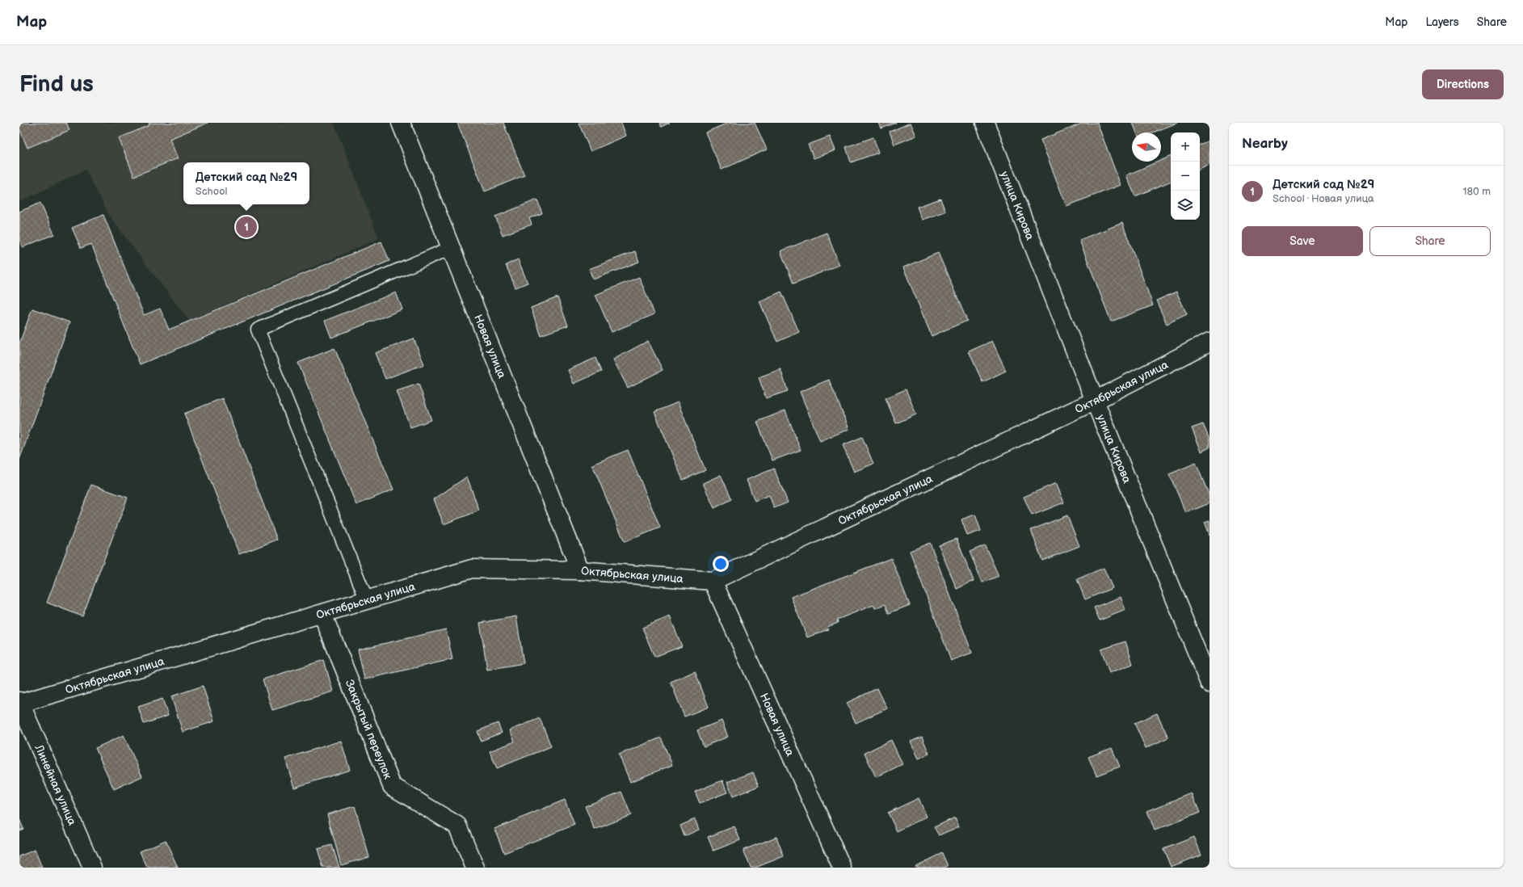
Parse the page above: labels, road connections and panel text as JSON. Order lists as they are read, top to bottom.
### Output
{
  "streets": {
    "street": [
      "улица Кирова",
      "Новая улица",
      "Октябрьская улица",
      "Закрытый переулок",
      "Линейная улица"
    ]
  },
  "crossings": [
    ["улица Кирова", "Октябрьская улица"],
    ["Новая улица", "Октябрьская улица"],
    ["Октябрьская улица", "Закрытый переулок"],
    ["Октябрьская улица", "Линейная улица"]
  ],
  "north": "left",
  "page": {
    "header": "Map",
    "nav": ["Map", "Layers", "Share"],
    "buttons": [
      "Directions",
      ["Save", "Share"]
    ],
    "title": "Find us",
    "heading": "Nearby",
    "map_buttons": ["+", "−"],
    "popup": ["Детский сад №29", "School"],
    "list": [
      {
        "mark": "1",
        "name": "Детский сад №29",
        "note": "School · Новая улица",
        "value": "180 m"
      }
    ],
    "pins": "1"
  }
}
